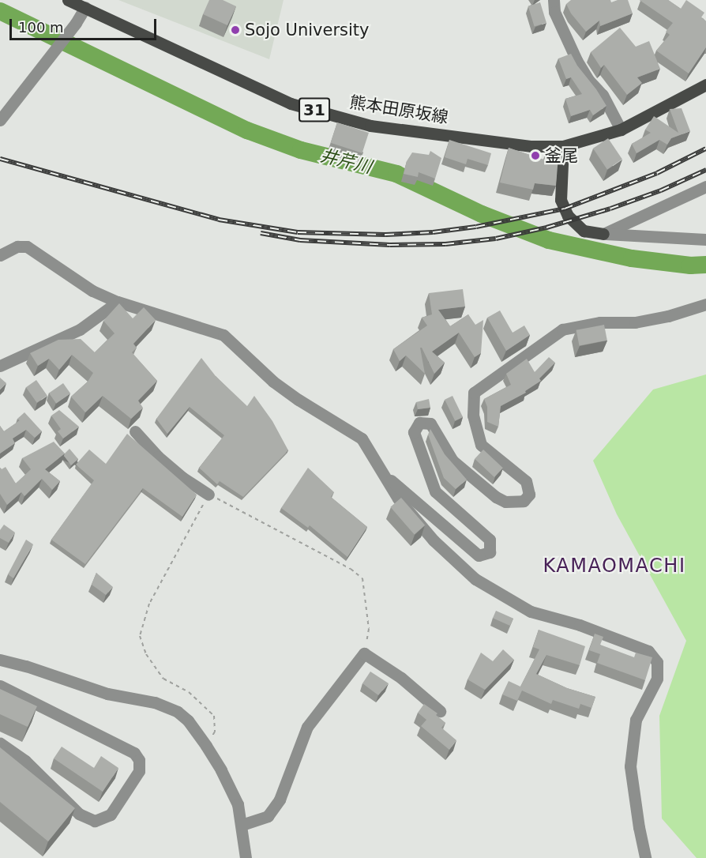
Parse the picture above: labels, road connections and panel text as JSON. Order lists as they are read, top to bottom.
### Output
{
  "streets": {
    "main road": ["31", "熊本田原坂線"]
  },
  "districts": ["KAMAOMACHI"],
  "water": ["井芹川"],
  "places": ["Sojo University", "釜尾"],
  "scale_bar": "100 m"
}
